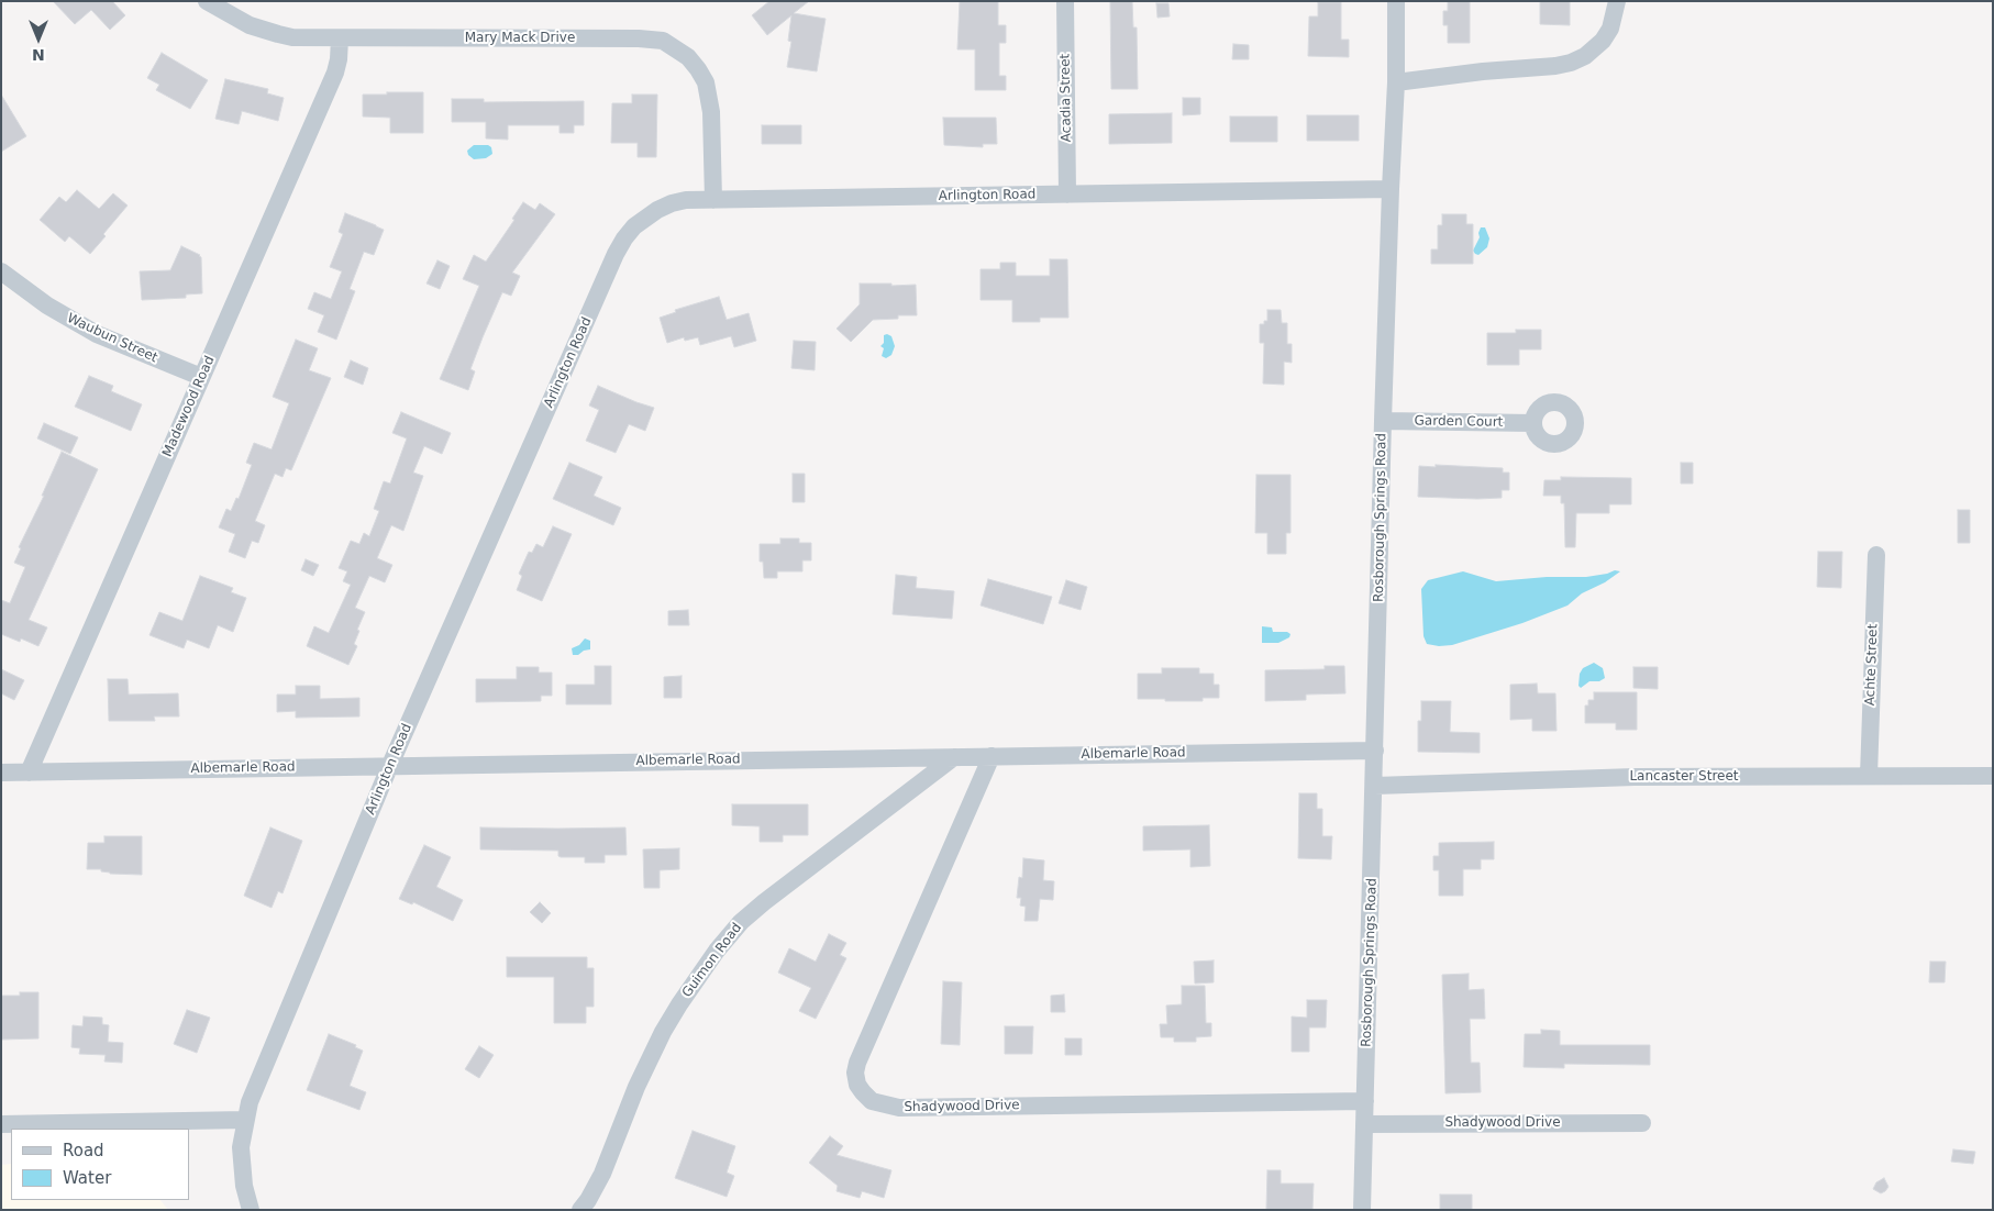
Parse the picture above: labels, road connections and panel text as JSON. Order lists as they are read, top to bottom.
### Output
{
  "streets": {
    "street": [
      "Mary Mack Drive",
      "Acadia Street",
      "Arlington Road",
      "Waubun Street",
      "Madewood Road",
      "Garden Court",
      "Rosborough Springs Road",
      "Achte Street",
      "Albemarle Road",
      "Lancaster Street",
      "Guimon Road",
      "Shadywood Drive"
    ]
  },
  "crossings": [
    ["Mary Mack Drive", "Arlington Road"],
    ["Mary Mack Drive", "Madewood Road"],
    ["Acadia Street", "Arlington Road"],
    ["Arlington Road", "Rosborough Springs Road"],
    ["Arlington Road", "Albemarle Road"],
    ["Waubun Street", "Madewood Road"],
    ["Madewood Road", "Albemarle Road"],
    ["Garden Court", "Rosborough Springs Road"],
    ["Rosborough Springs Road", "Albemarle Road"],
    ["Rosborough Springs Road", "Lancaster Street"],
    ["Rosborough Springs Road", "Shadywood Drive"],
    ["Achte Street", "Lancaster Street"],
    ["Albemarle Road", "Guimon Road"],
    ["Albemarle Road", "Shadywood Drive"]
  ],
  "legend": ["Road", "Water"],
  "north": "bottom"
}
